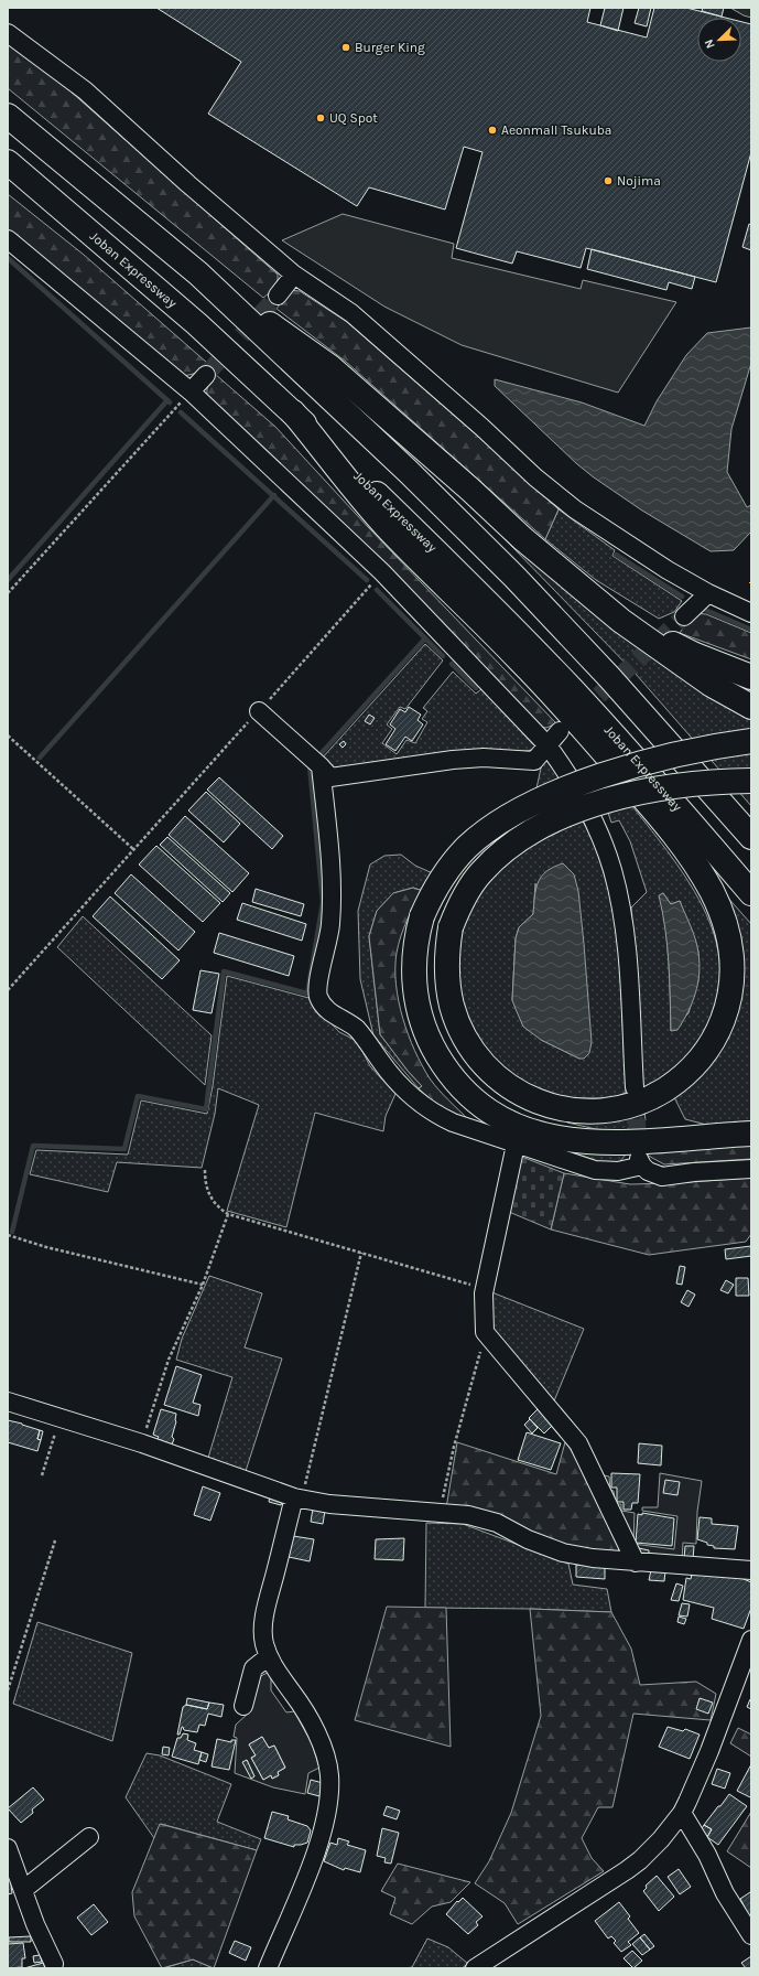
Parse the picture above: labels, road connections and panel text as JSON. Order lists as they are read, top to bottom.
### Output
{
  "streets": {
    "highway": ["Joban Expressway"]
  },
  "places": [
    "Burger King",
    "UQ Spot",
    "Aeonmall Tsukuba",
    "Nojima"
  ],
  "north": "bottom left"
}
